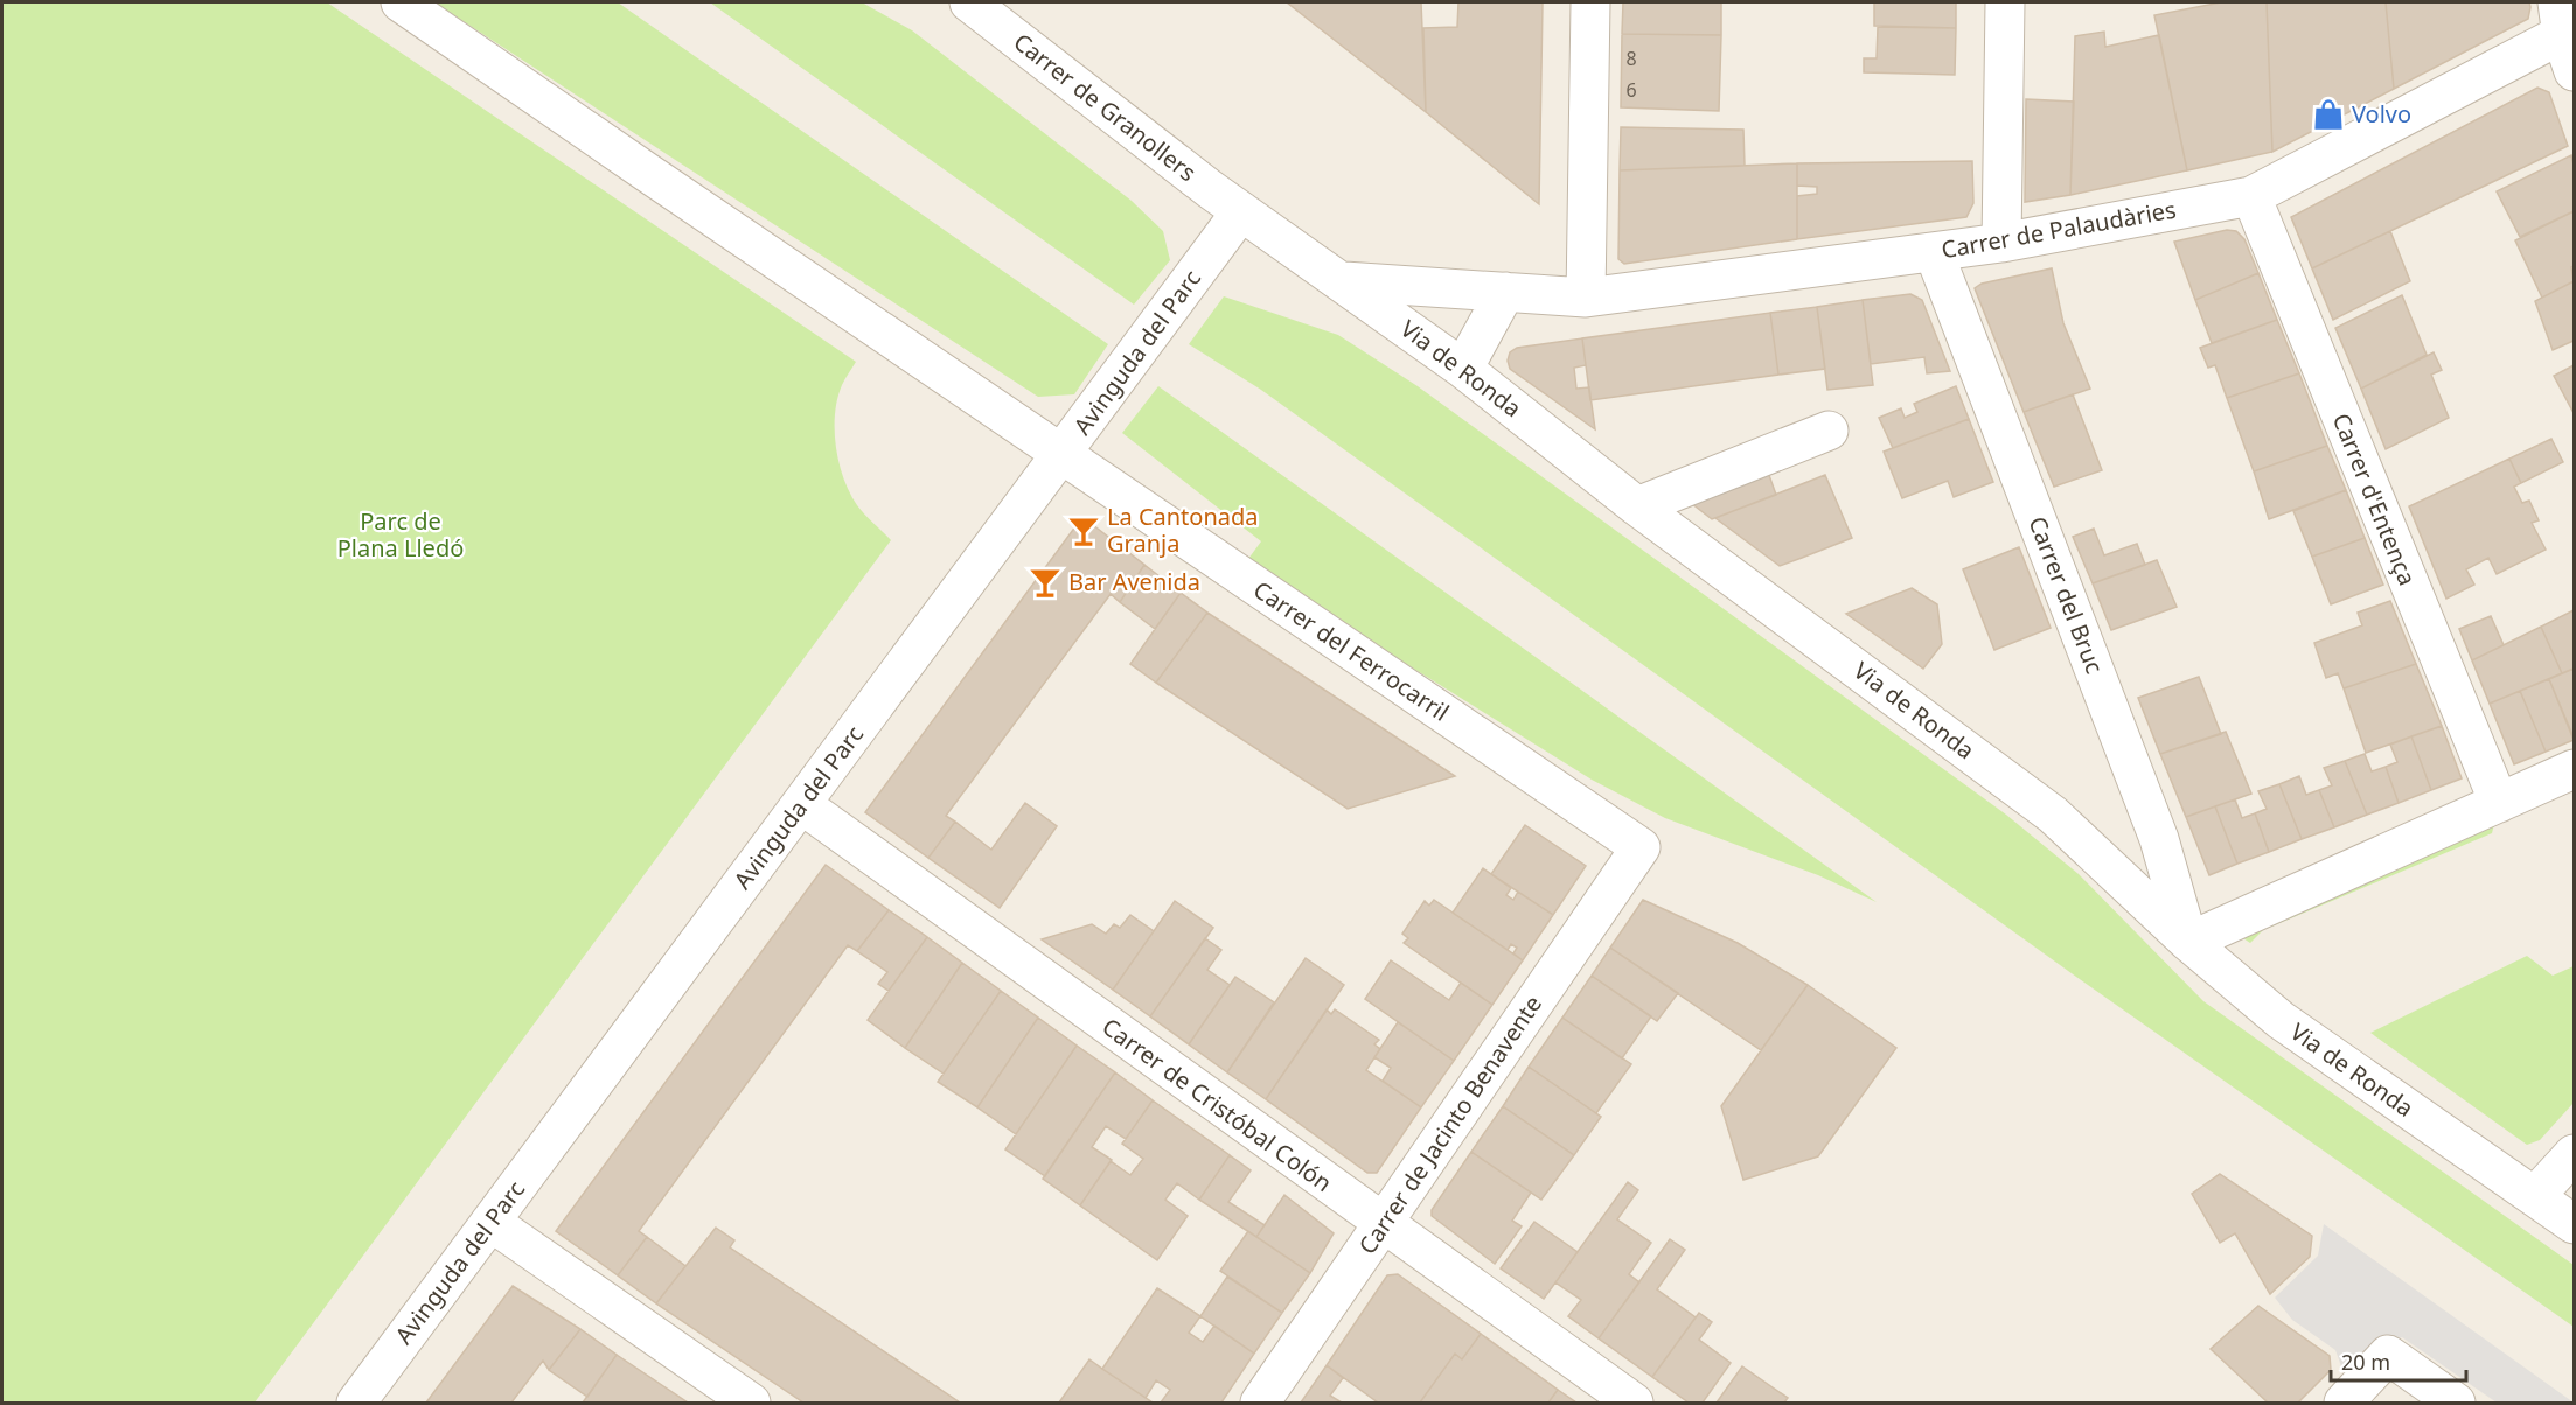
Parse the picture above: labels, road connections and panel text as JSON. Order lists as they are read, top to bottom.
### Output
{
  "streets": {
    "street": [
      "Carrer de Granollers",
      "Carrer de Palaudàries",
      "Avinguda del Parc",
      "Via de Ronda",
      "Carrer d'Entença",
      "Carrer del Bruc",
      "Carrer del Ferrocarril",
      "Carrer de Cristóbal Colón",
      "Carrer de Jacinto Benavente"
    ]
  },
  "crossings": [
    ["Carrer de Granollers", "Avinguda del Parc"],
    ["Carrer de Granollers", "Via de Ronda"],
    ["Carrer de Palaudàries", "Via de Ronda"],
    ["Carrer de Palaudàries", "Carrer d'Entença"],
    ["Carrer de Palaudàries", "Carrer del Bruc"],
    ["Avinguda del Parc", "Via de Ronda"],
    ["Avinguda del Parc", "Carrer del Ferrocarril"],
    ["Avinguda del Parc", "Carrer de Cristóbal Colón"],
    ["Via de Ronda", "Carrer del Bruc"],
    ["Carrer del Ferrocarril", "Carrer de Jacinto Benavente"],
    ["Carrer de Cristóbal Colón", "Carrer de Jacinto Benavente"]
  ],
  "parks": ["Parc de Plana Lledó"],
  "places": {
    "shop": ["Volvo"],
    "bar": ["La Cantonada Granja", "Bar Avenida"]
  },
  "house_numbers": ["8", "6"],
  "scale_bar": "20 m"
}
